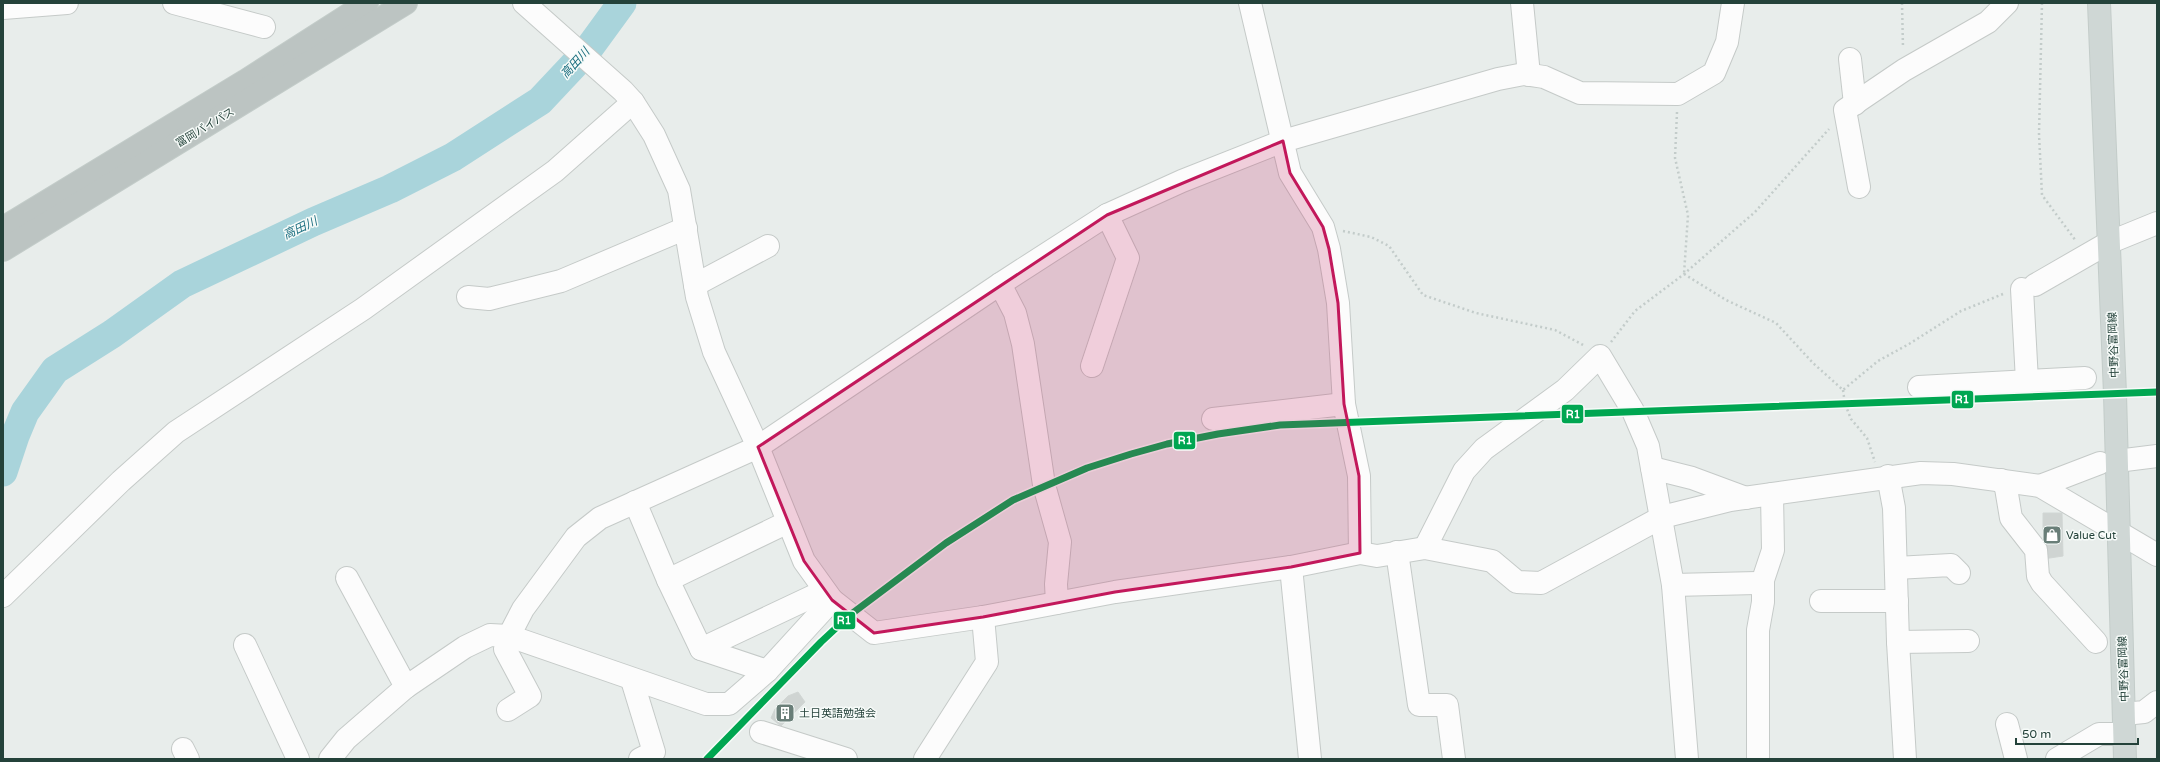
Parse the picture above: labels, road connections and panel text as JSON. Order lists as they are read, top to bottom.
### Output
{
  "streets": {
    "highway": ["富岡バイパス"],
    "main road": ["中野谷富岡線"]
  },
  "water": ["高田川"],
  "places": {
    "shop": ["Value Cut"],
    "building": ["土日英語勉強会"]
  },
  "lines": ["transit line R1"],
  "scale_bar": "50 m"
}
